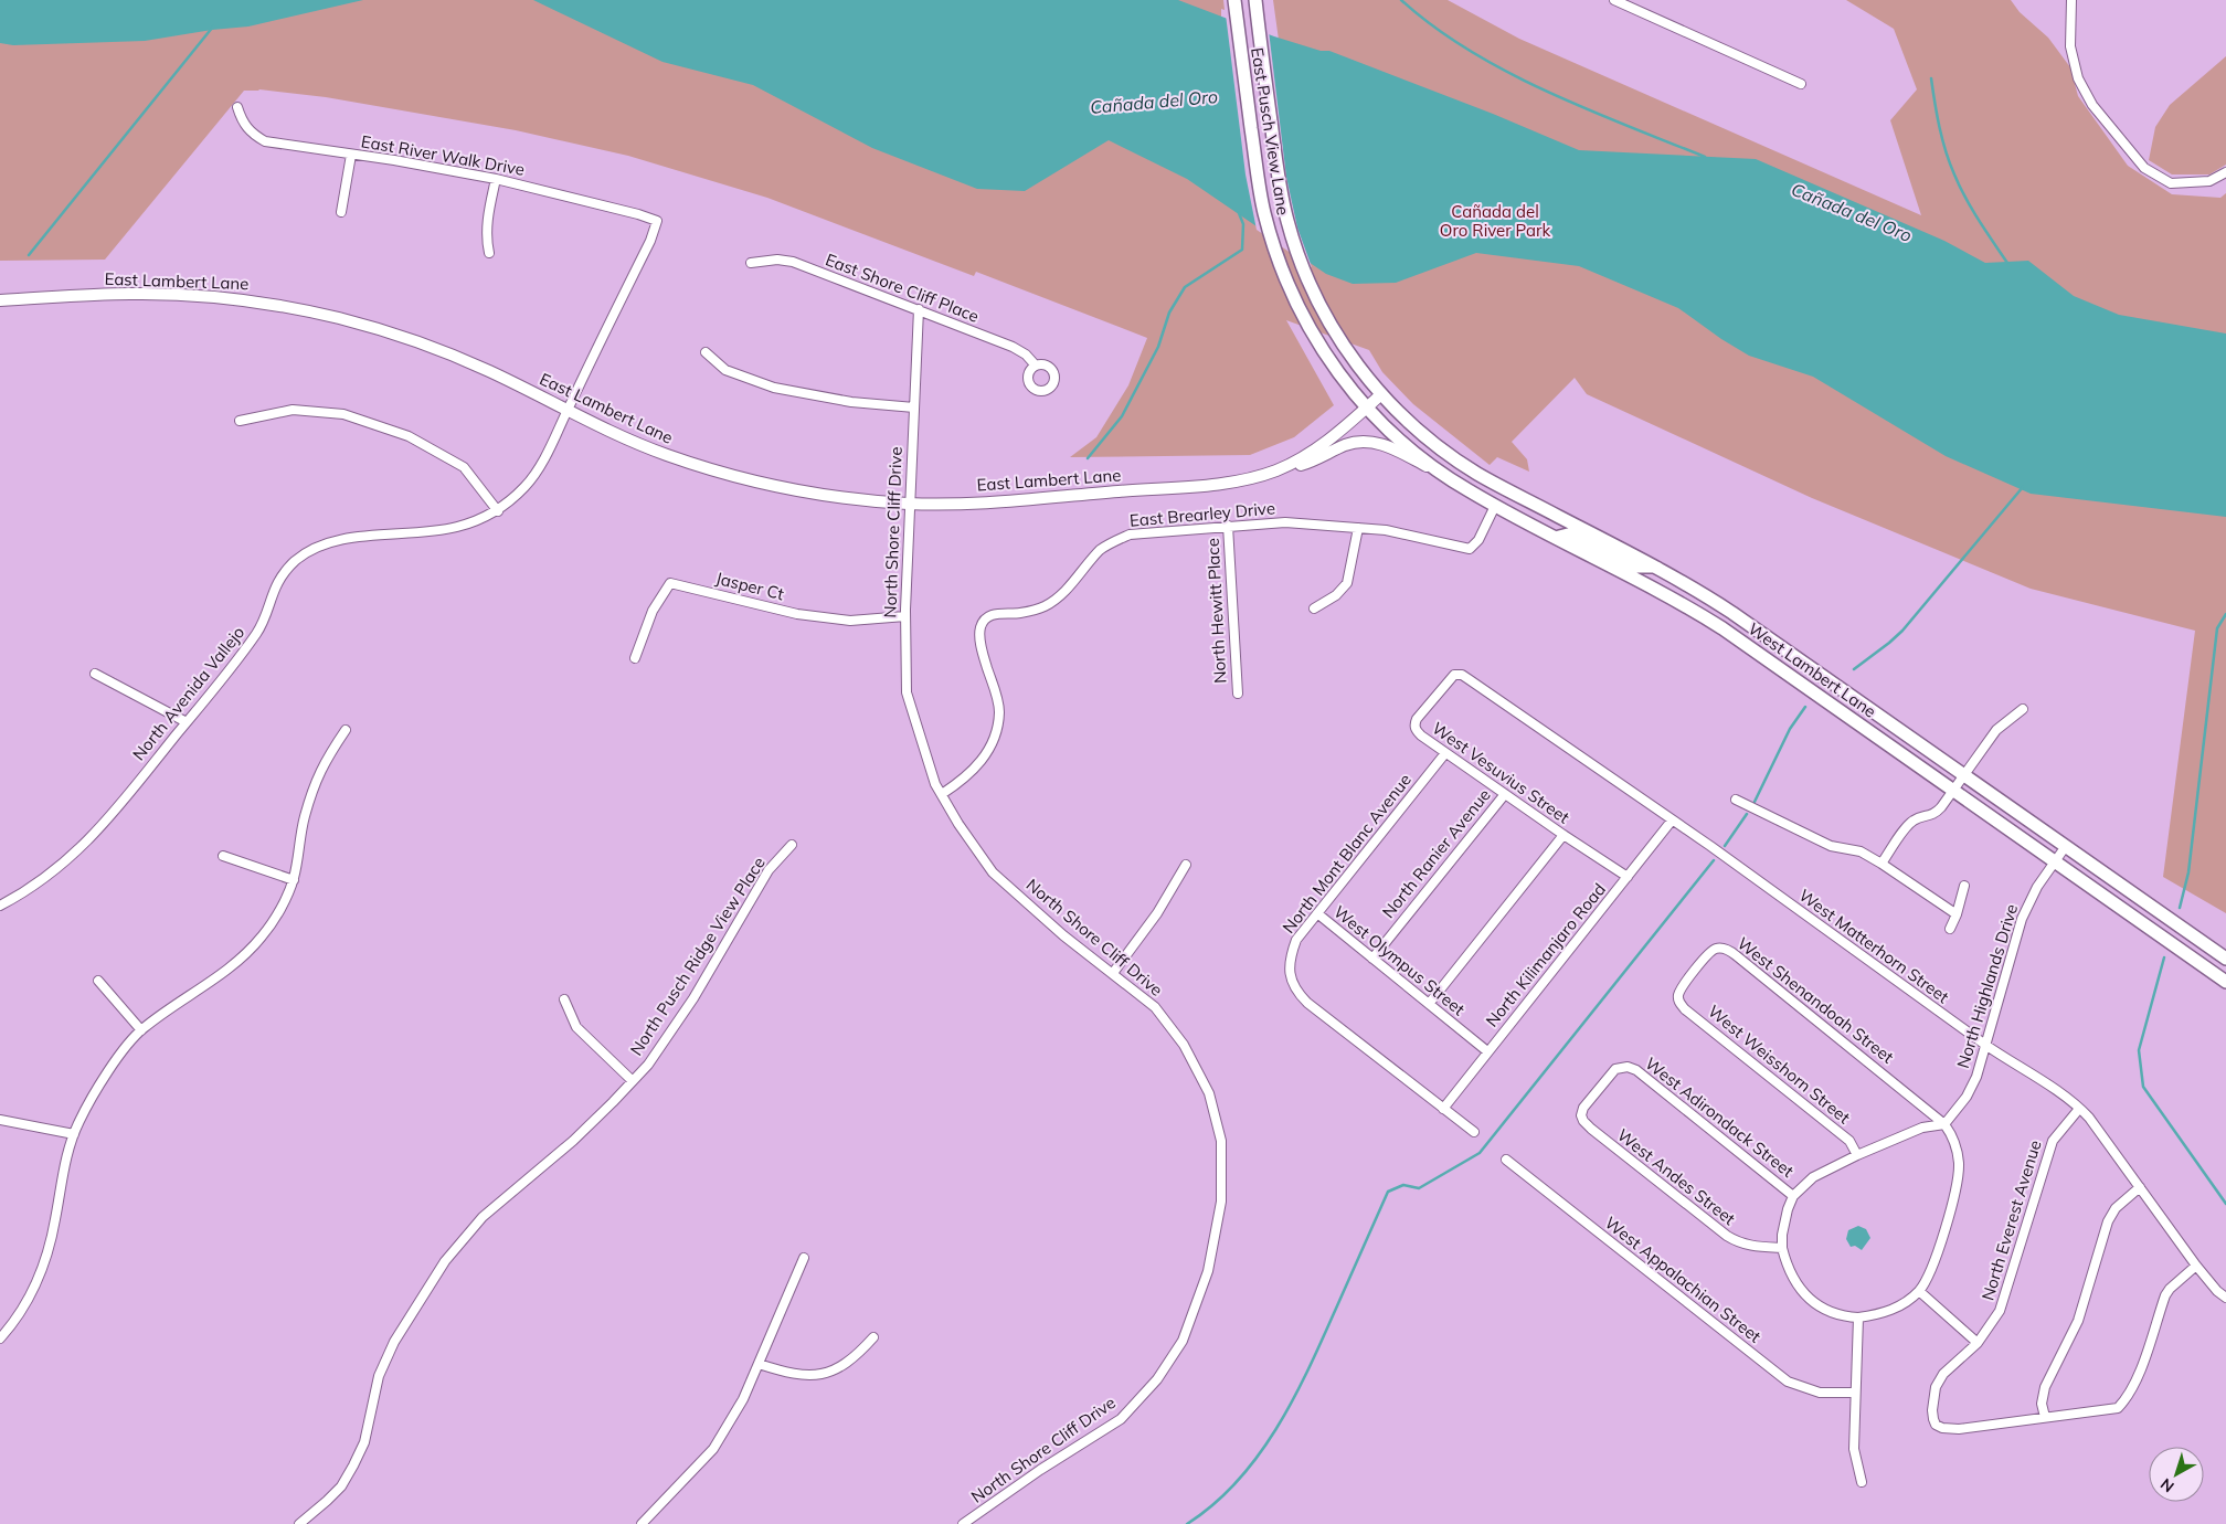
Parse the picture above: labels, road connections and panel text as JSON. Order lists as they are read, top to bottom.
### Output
{
  "streets": {
    "main road": ["East Pusch View Lane", "West Lambert Lane"],
    "street": [
      "East River Walk Drive",
      "East Lambert Lane",
      "East Shore Cliff Place",
      "East Brearley Drive",
      "North Shore Cliff Drive",
      "Jasper Ct",
      "North Hewitt Place",
      "North Avenida Vallejo",
      "West Vesuvius Street",
      "North Mont Blanc Avenue",
      "North Ranier Avenue",
      "West Matterhorn Street",
      "North Kilimanjaro Road",
      "North Pusch Ridge View Place",
      "West Olympus Street",
      "North Highlands Drive",
      "West Shenandoah Street",
      "West Weisshorn Street",
      "West Adirondack Street",
      "West Andes Street",
      "North Everest Avenue",
      "West Appalachian Street"
    ]
  },
  "crossings": [
    ["East Pusch View Lane", "East Lambert Lane"],
    ["East Pusch View Lane", "West Lambert Lane"],
    ["East River Walk Drive", "North Avenida Vallejo"],
    ["East Lambert Lane", "North Shore Cliff Drive"],
    ["East Lambert Lane", "West Lambert Lane"],
    ["East Lambert Lane", "North Avenida Vallejo"],
    ["East Shore Cliff Place", "North Shore Cliff Drive"],
    ["East Brearley Drive", "North Shore Cliff Drive"],
    ["East Brearley Drive", "North Hewitt Place"],
    ["East Brearley Drive", "West Lambert Lane"],
    ["North Shore Cliff Drive", "Jasper Ct"],
    ["West Lambert Lane", "North Highlands Drive"],
    ["West Vesuvius Street", "North Mont Blanc Avenue"],
    ["West Vesuvius Street", "North Ranier Avenue"],
    ["West Vesuvius Street", "West Matterhorn Street"],
    ["West Vesuvius Street", "North Kilimanjaro Road"],
    ["North Mont Blanc Avenue", "North Kilimanjaro Road"],
    ["North Mont Blanc Avenue", "West Olympus Street"],
    ["North Ranier Avenue", "West Olympus Street"],
    ["West Matterhorn Street", "North Kilimanjaro Road"],
    ["West Matterhorn Street", "North Highlands Drive"],
    ["West Matterhorn Street", "North Everest Avenue"],
    ["North Kilimanjaro Road", "West Olympus Street"],
    ["North Highlands Drive", "West Shenandoah Street"],
    ["North Highlands Drive", "West Weisshorn Street"],
    ["North Highlands Drive", "West Adirondack Street"],
    ["North Highlands Drive", "West Andes Street"],
    ["West Shenandoah Street", "West Weisshorn Street"],
    ["West Shenandoah Street", "West Adirondack Street"],
    ["West Shenandoah Street", "West Andes Street"],
    ["West Weisshorn Street", "West Adirondack Street"],
    ["West Weisshorn Street", "West Andes Street"],
    ["West Adirondack Street", "West Andes Street"]
  ],
  "water": ["Cañada del Oro"],
  "parks": ["Cañada del Oro River Park"],
  "north": "bottom left"
}
